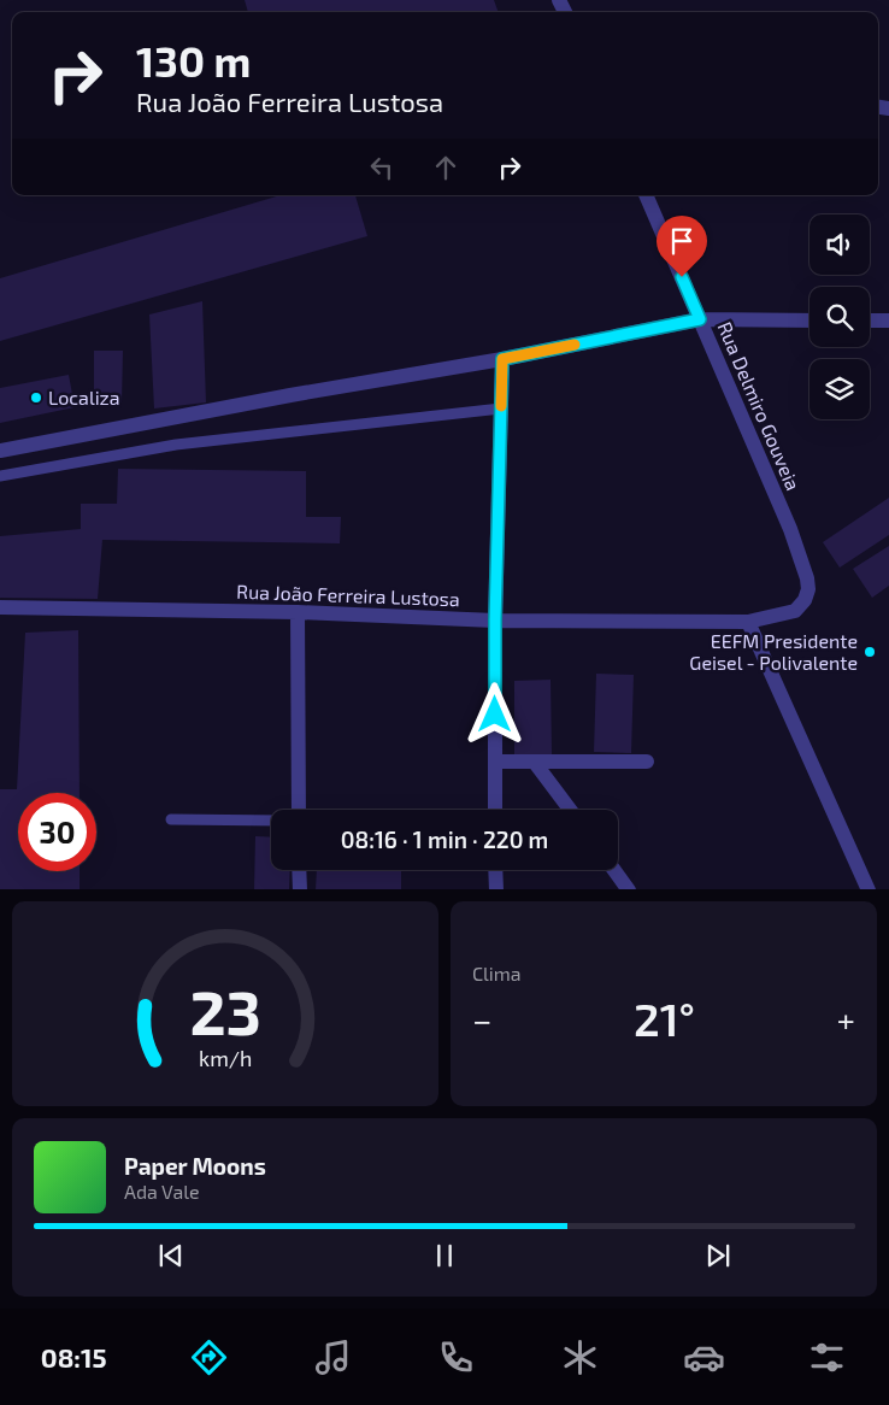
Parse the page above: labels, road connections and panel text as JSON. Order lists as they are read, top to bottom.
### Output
{
  "streets": {
    "street": ["Rua Delmiro Gouveia", "Rua João Ferreira Lustosa"]
  },
  "crossings": [
    ["Rua Delmiro Gouveia", "Rua João Ferreira Lustosa"]
  ],
  "places": ["Localiza", "EEFM Presidente Geisel - Polivalente"],
  "page": {
    "turn": ["130 m", "Rua João Ferreira Lustosa"],
    "limit": "30",
    "trip": "08:16 · 1 min · 220 m",
    "tile": "Clima",
    "heat": ["−", "21°", "+"],
    "song": ["Paper Moons", "Ada Vale"],
    "tabs": "08:15",
    "gauge": ["23", "km/h"]
  }
}
